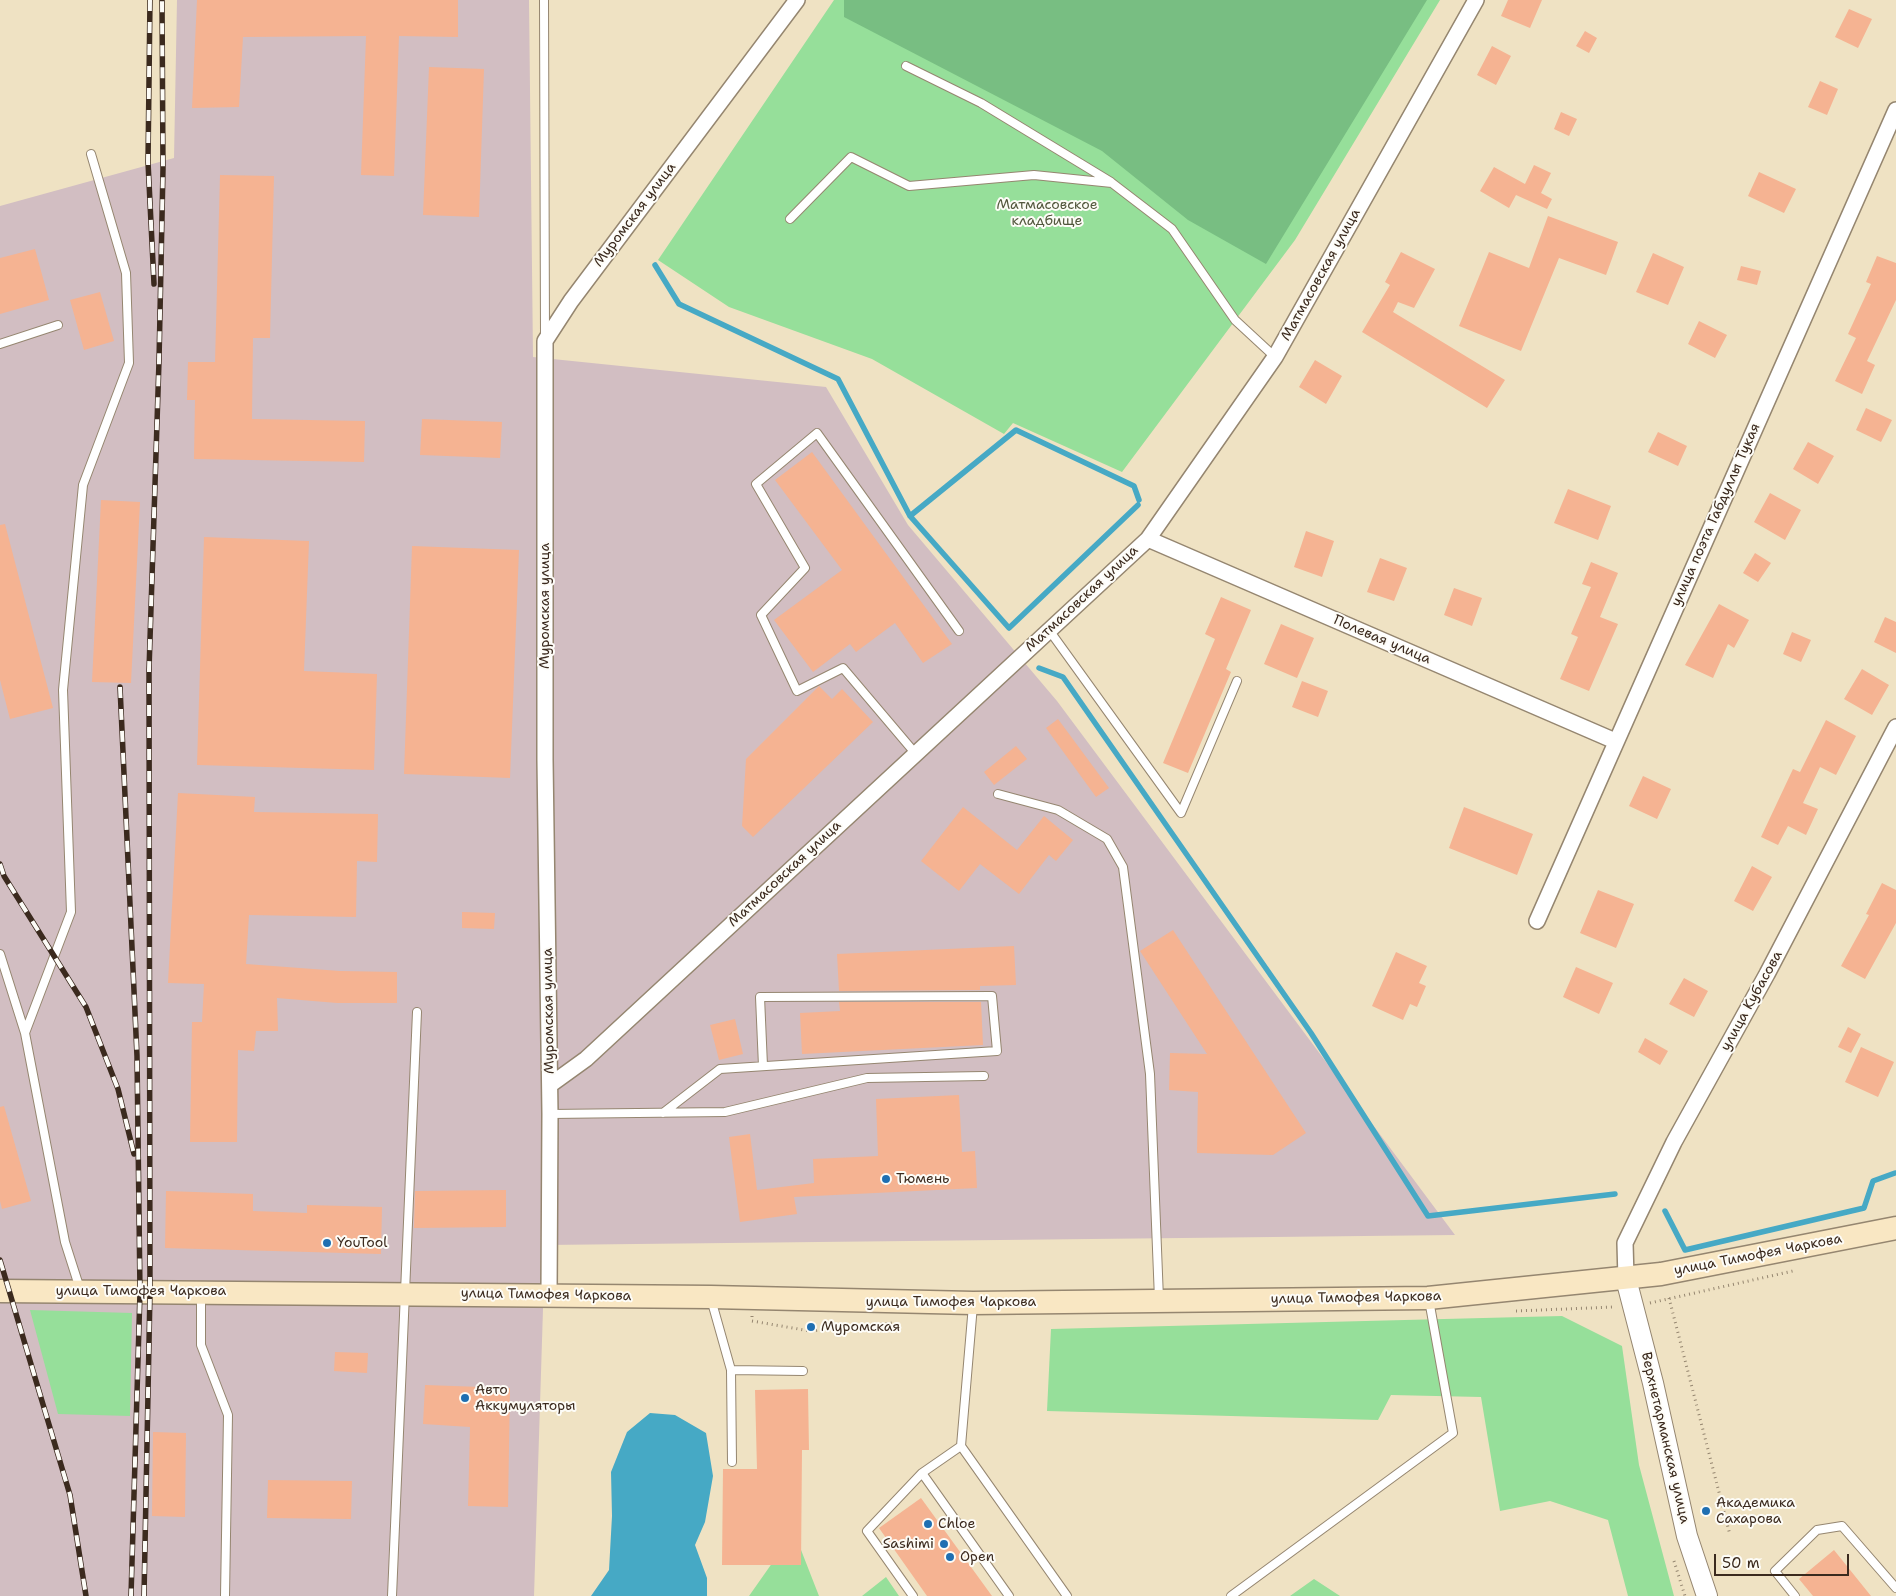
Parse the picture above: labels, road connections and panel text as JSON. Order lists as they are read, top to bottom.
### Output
{
  "streets": {
    "main road": ["улица Тимофея Чаркова"],
    "street": [
      "Муромская улица",
      "Матмасовская улица",
      "улица поэта Габдуллы Тукая",
      "Полевая улица",
      "улица Кубасова",
      "Верхнетарманская улица"
    ]
  },
  "crossings": [
    ["Муромская улица", "Матмасовская улица"],
    ["Муромская улица", "улица Тимофея Чаркова"],
    ["Матмасовская улица", "Полевая улица"],
    ["улица поэта Габдуллы Тукая", "Полевая улица"],
    ["улица Кубасова", "улица Тимофея Чаркова"],
    ["улица Кубасова", "Верхнетарманская улица"],
    ["улица Тимофея Чаркова", "Верхнетарманская улица"]
  ],
  "parks": ["Матмасовское кладбище"],
  "places": [
    "Тюмень",
    "YouTool",
    "Муромская",
    "Авто Аккумуляторы",
    "Академика Сахарова",
    "Chloe",
    "Sashimi",
    "Open"
  ],
  "scale_bar": "50 m"
}
